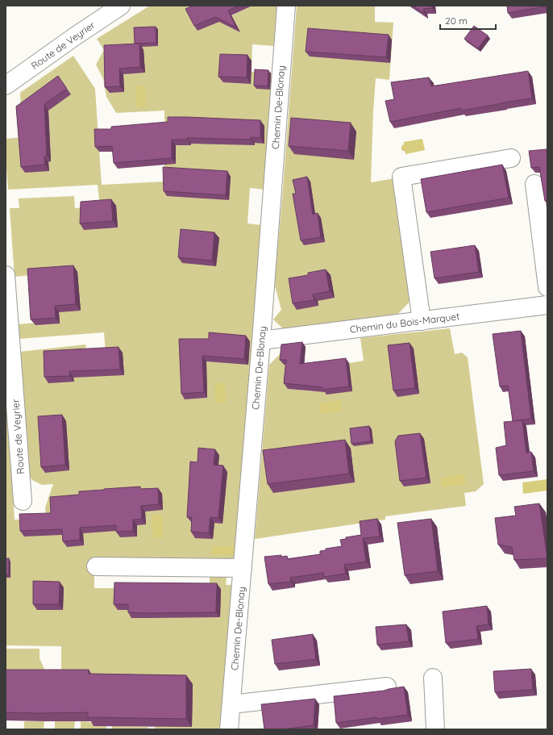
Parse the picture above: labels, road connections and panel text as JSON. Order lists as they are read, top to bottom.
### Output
{
  "streets": {
    "street": ["Route de Veyrier", "Chemin De-Blonay", "Chemin du Bois-Marquet"]
  },
  "crossings": [
    ["Chemin De-Blonay", "Chemin du Bois-Marquet"]
  ],
  "scale_bar": "20 m"
}
